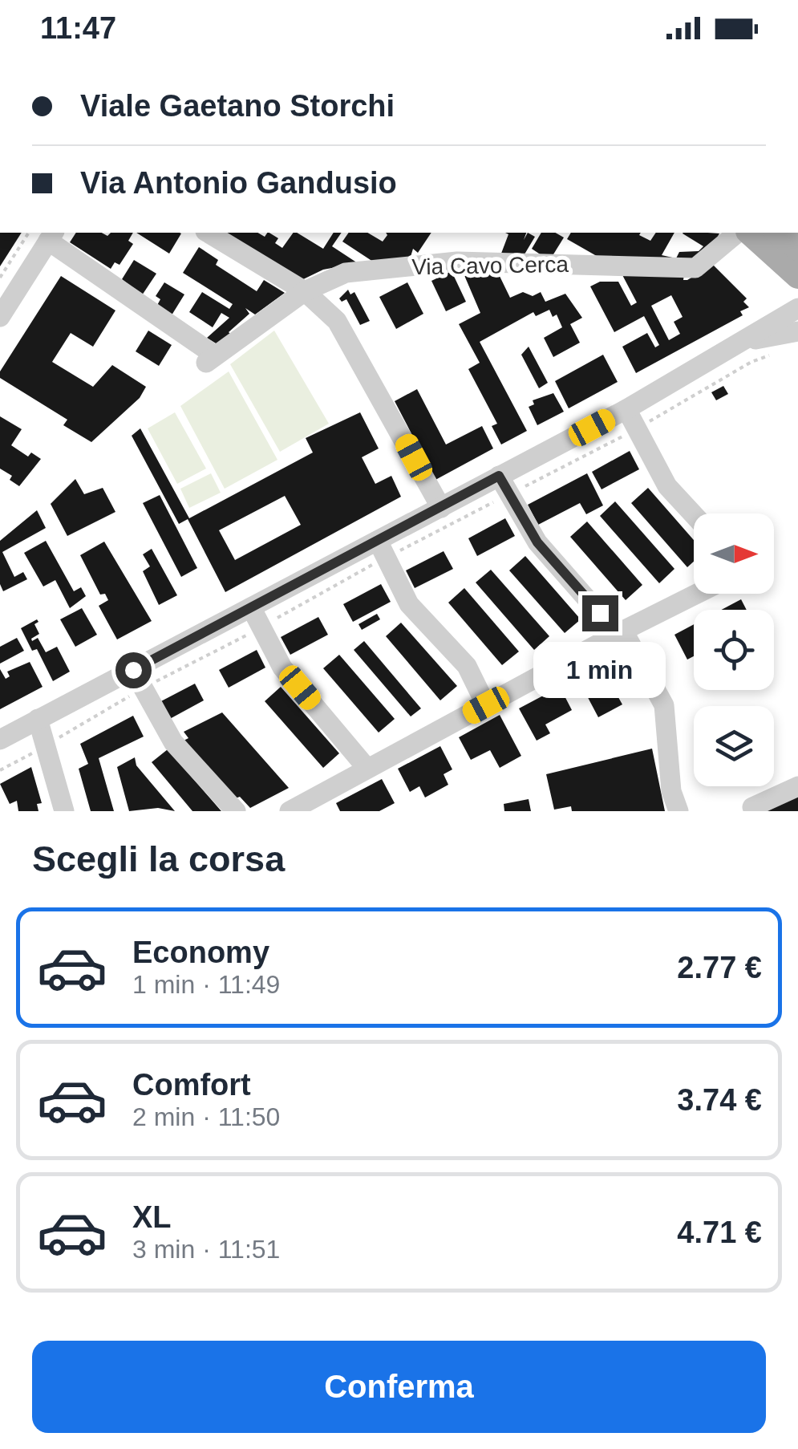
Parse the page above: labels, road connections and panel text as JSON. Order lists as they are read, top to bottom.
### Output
{
  "streets": {
    "street": ["Via Cavo Cerca"]
  },
  "north": "right",
  "page": {
    "status": "11:47",
    "banner": ["Viale Gaetano Storchi", "Via Antonio Gandusio"],
    "bubble": "1 min",
    "heading": "Scegli la corsa",
    "list": [
      {
        "name": "Economy",
        "note": "1 min · 11:49",
        "value": "2.77 €"
      },
      {
        "name": "Comfort",
        "note": "2 min · 11:50",
        "value": "3.74 €"
      },
      {
        "name": "XL",
        "note": "3 min · 11:51",
        "value": "4.71 €"
      }
    ],
    "buttons": "Conferma"
  }
}
